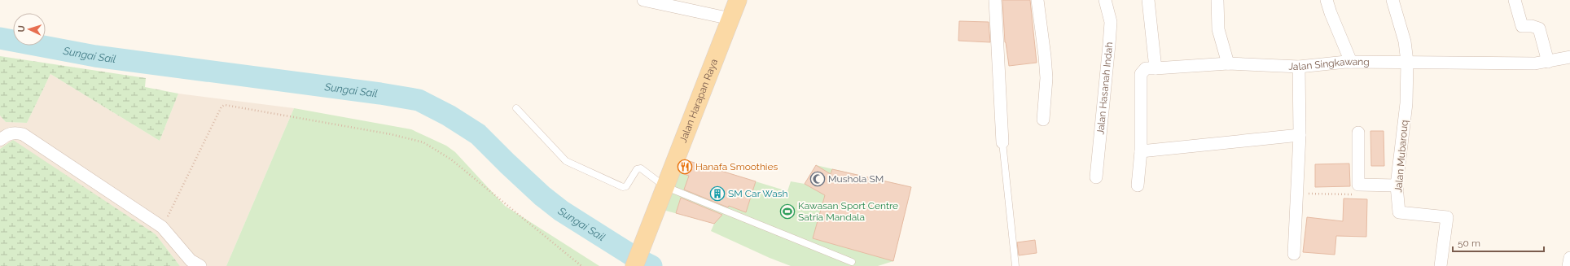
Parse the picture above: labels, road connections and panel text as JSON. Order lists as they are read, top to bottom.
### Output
{
  "streets": {
    "main road": ["Jalan Harapan Raya"],
    "street": ["Jalan Singkawang", "Jalan Hasanah Indah", "Jalan Mubarouq"]
  },
  "crossings": [
    ["Jalan Singkawang", "Jalan Mubarouq"]
  ],
  "water": ["Sungai Sail"],
  "places": {
    "restaurant": ["Hanafa Smoothies"],
    "mosque": ["Mushola SM"],
    "building": ["SM Car Wash"],
    "sports": ["Kawasan Sport Centre Satria Mandala"]
  },
  "scale_bar": "50 m",
  "north": "left"
}
